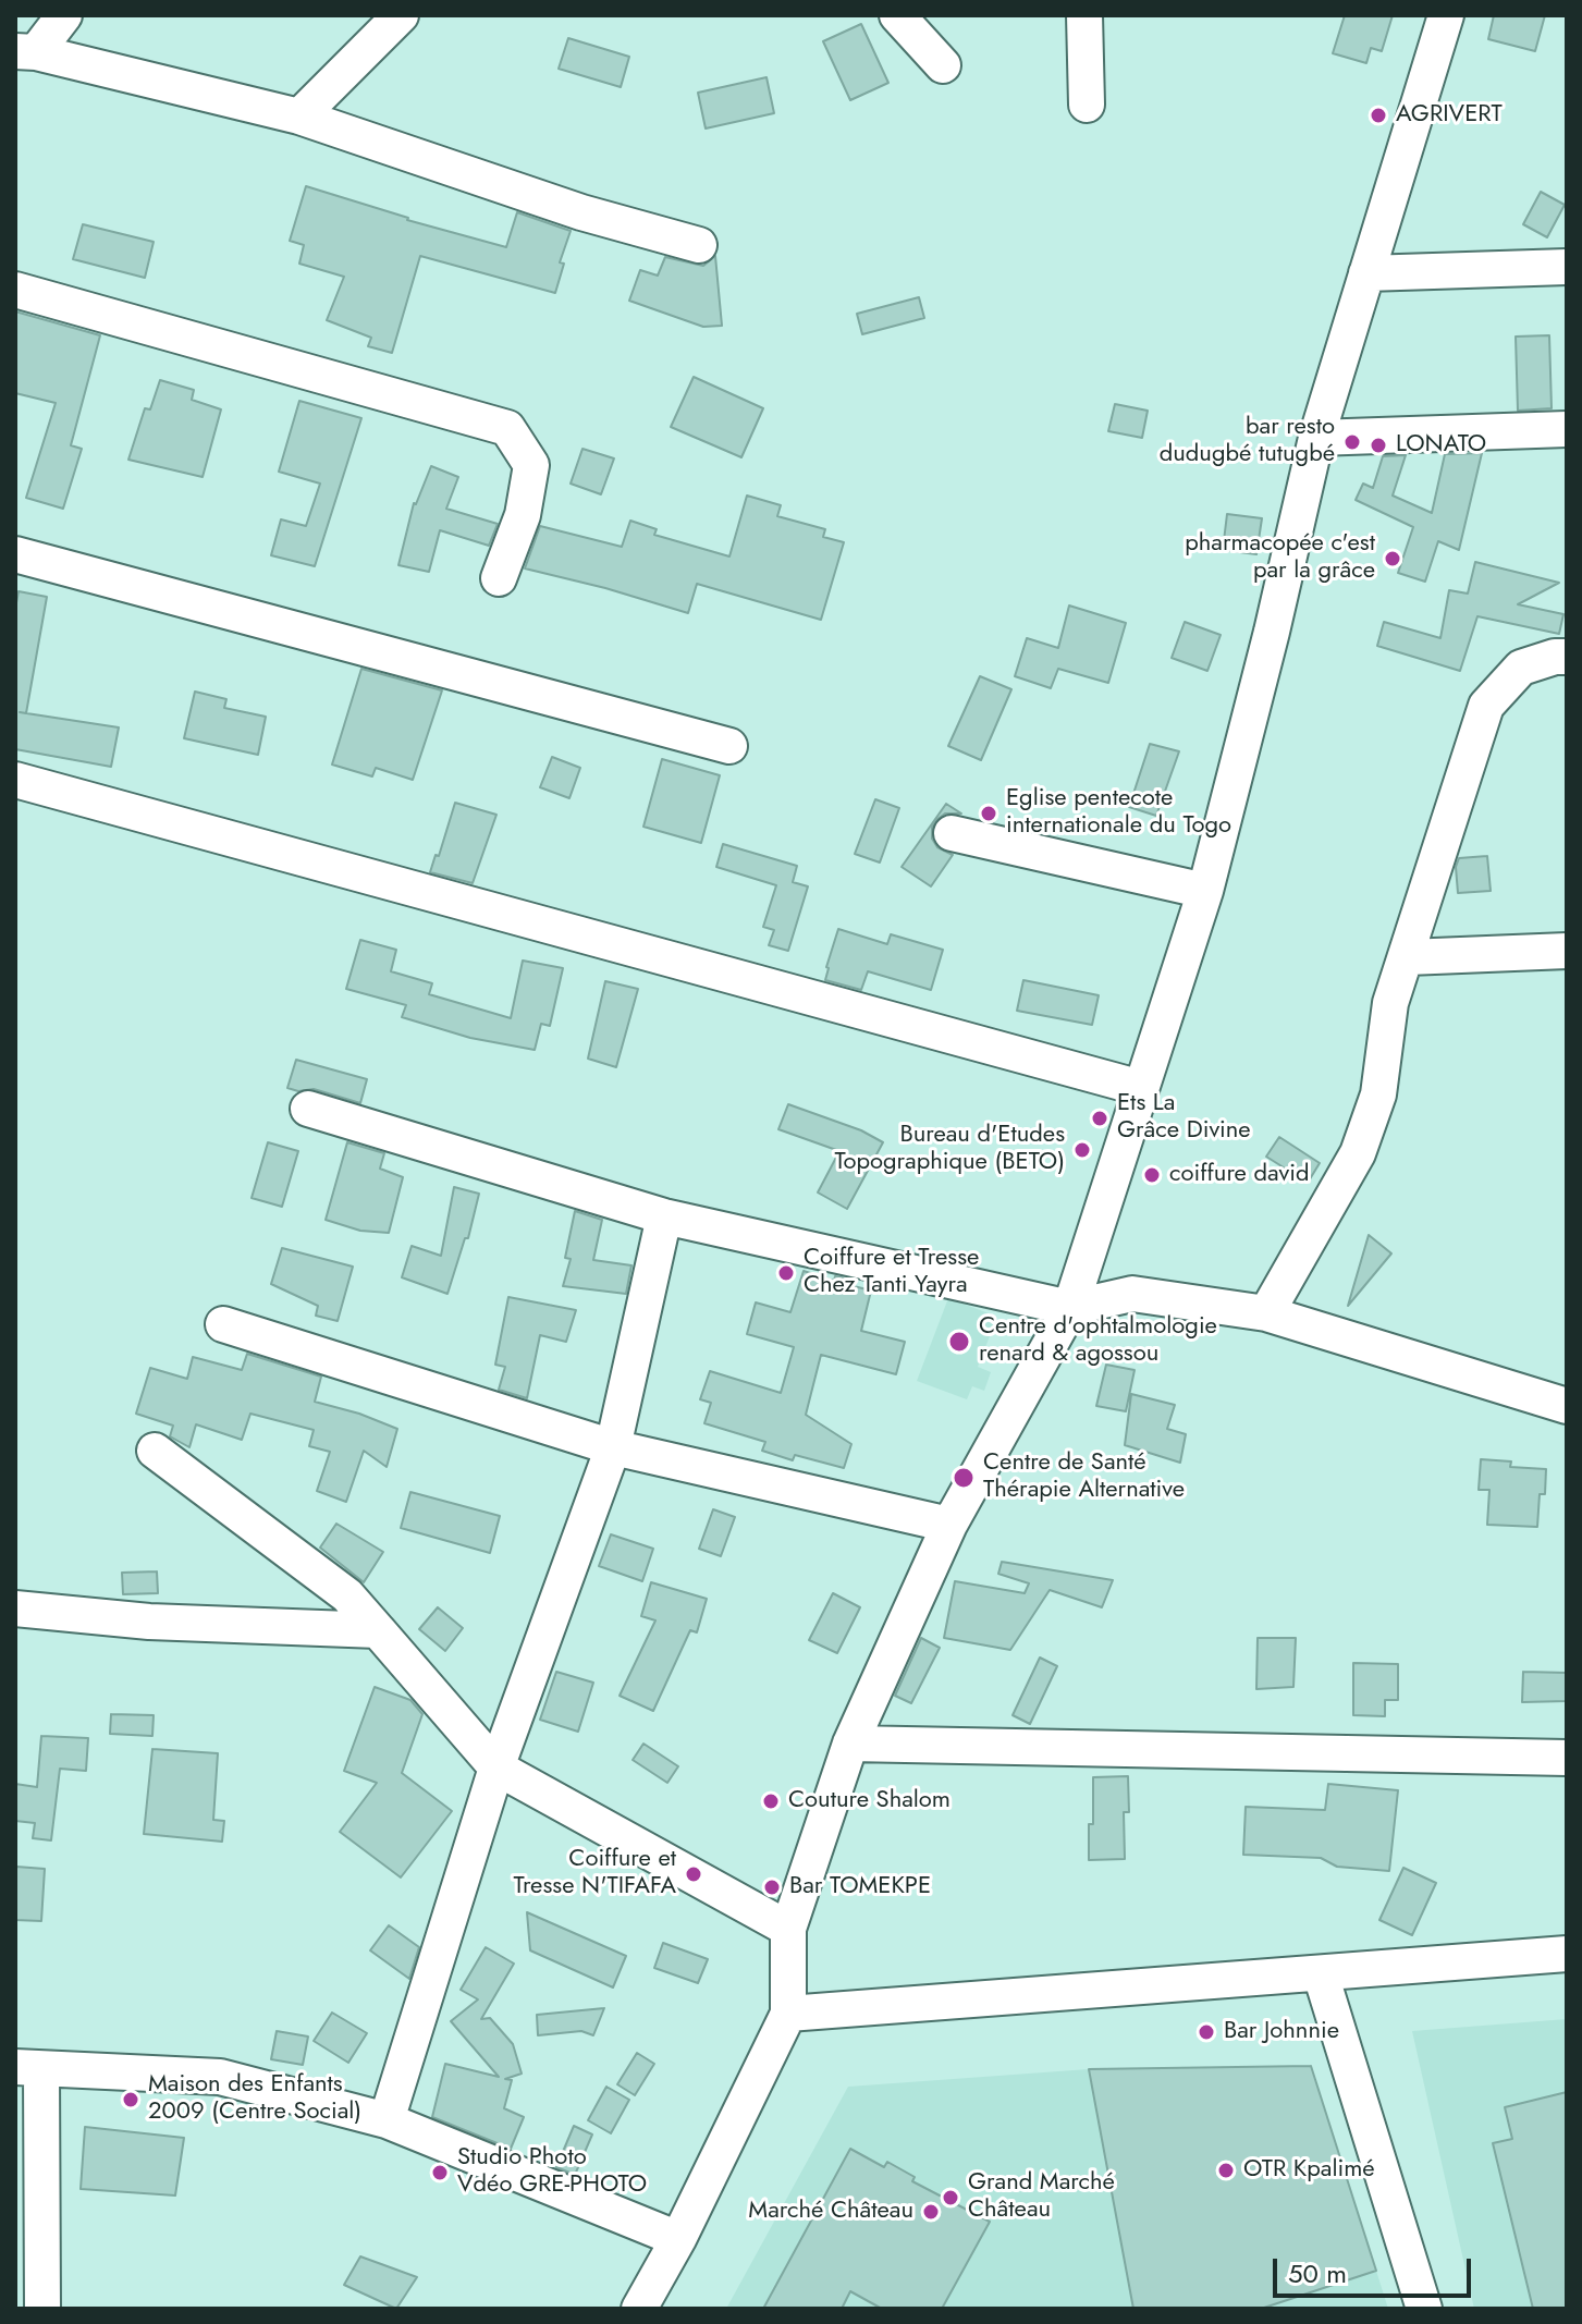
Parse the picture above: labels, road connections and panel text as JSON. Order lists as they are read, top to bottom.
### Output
{
  "places": [
    "AGRIVERT",
    "bar resto dudugbé tutugbé",
    "LONATO",
    "pharmacopée c'est par la grâce",
    "Eglise pentecote internationale du Togo",
    "Ets La Grâce Divine",
    "Bureau d'Etudes Topographique (BETO)",
    "coiffure david",
    "Coiffure et Tresse Chez Tanti Yayra",
    "Centre d'ophtalmologie renard & agossou",
    "Centre de Santé Thérapie Alternative",
    "Couture Shalom",
    "Coiffure et Tresse N'TIFAFA",
    "Bar TOMEKPE",
    "Bar Johnnie",
    "Maison des Enfants 2009 (Centre Social)",
    "OTR Kpalimé",
    "Studio Photo Vdéo GRE-PHOTO",
    "Grand Marché Château",
    "Marché Château"
  ],
  "scale_bar": "50 m"
}
